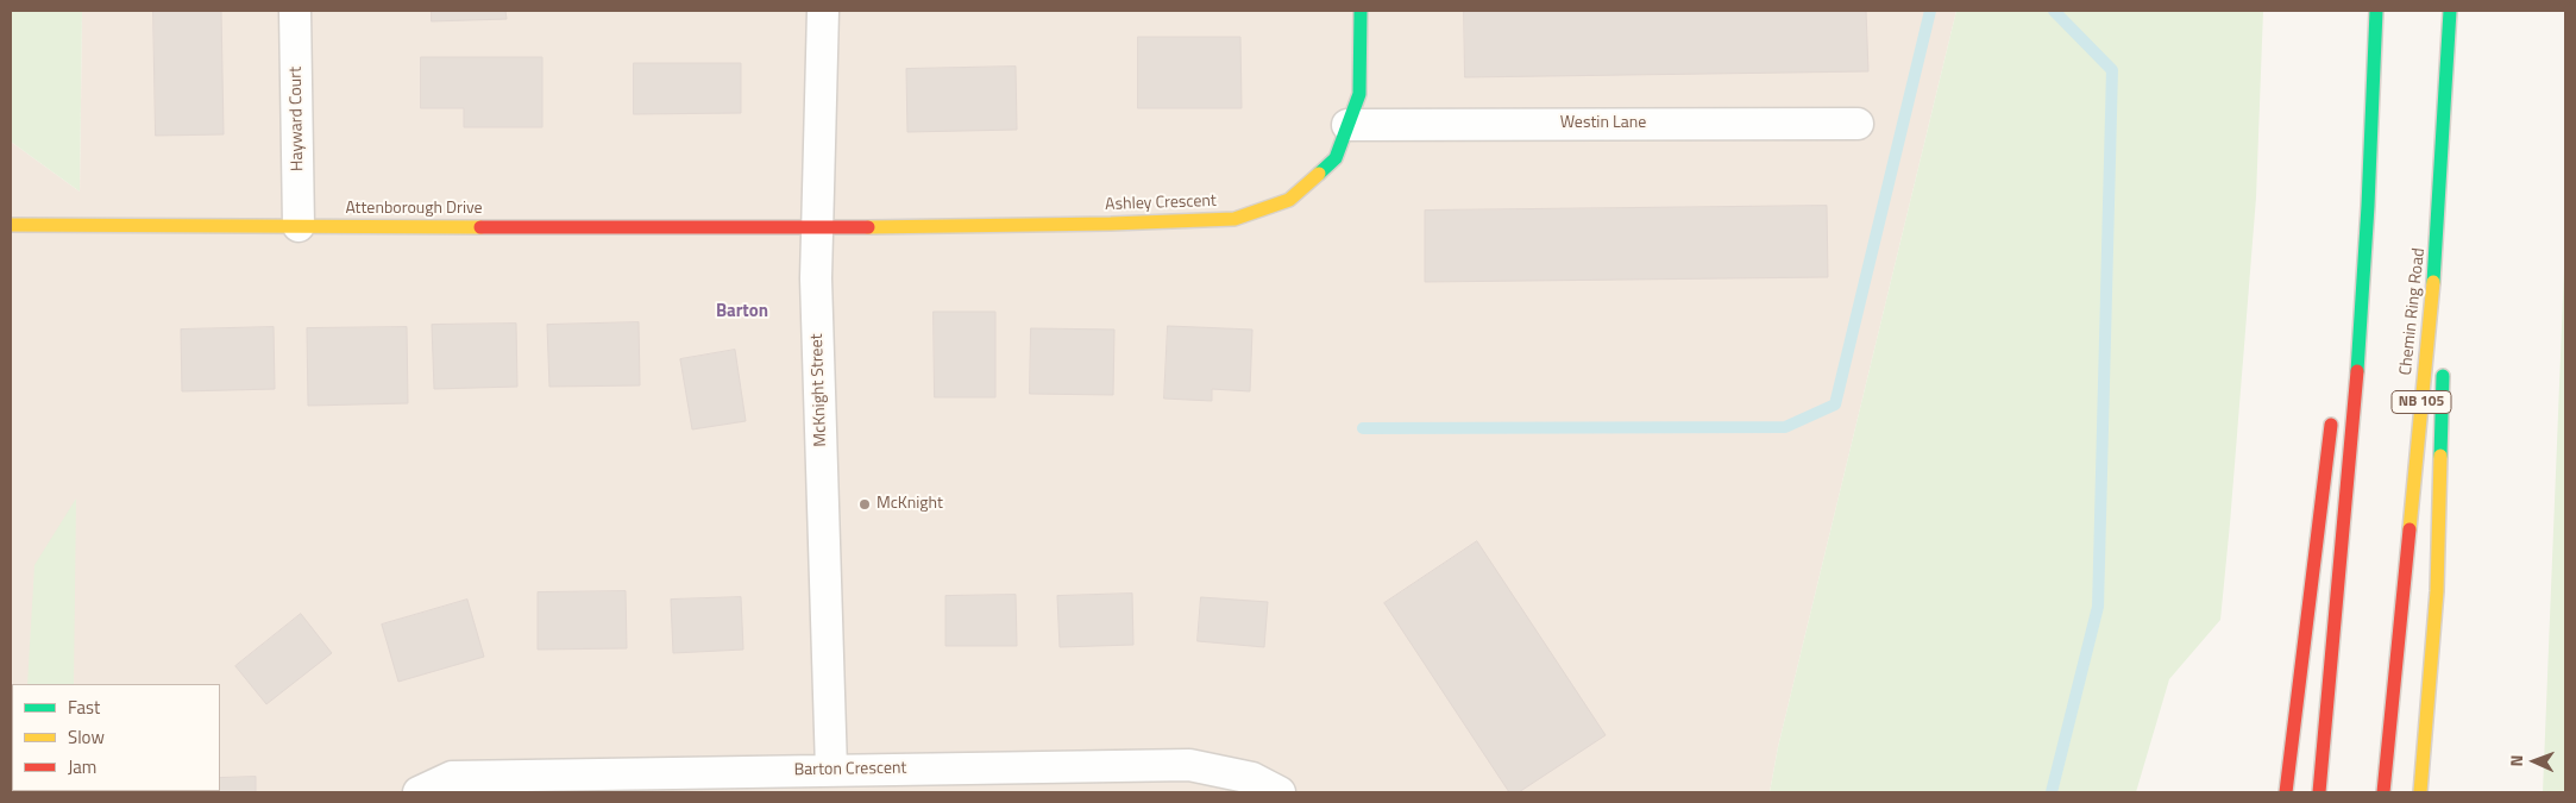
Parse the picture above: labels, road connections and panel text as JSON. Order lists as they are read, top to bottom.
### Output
{
  "streets": {
    "main road": [
      "Ashley Crescent",
      "Attenborough Drive",
      "Chemin Ring Road",
      "NB 105"
    ],
    "street": [
      "Hayward Court",
      "Westin Lane",
      "McKnight Street",
      "Barton Crescent"
    ]
  },
  "crossings": [
    ["Hayward Court", "Attenborough Drive"],
    ["Westin Lane", "Ashley Crescent"],
    ["Ashley Crescent", "Attenborough Drive"],
    ["Ashley Crescent", "McKnight Street"],
    ["Attenborough Drive", "McKnight Street"],
    ["McKnight Street", "Barton Crescent"]
  ],
  "districts": ["Barton"],
  "places": ["McKnight"],
  "legend": ["Fast", "Slow", "Jam"],
  "north": "left"
}
